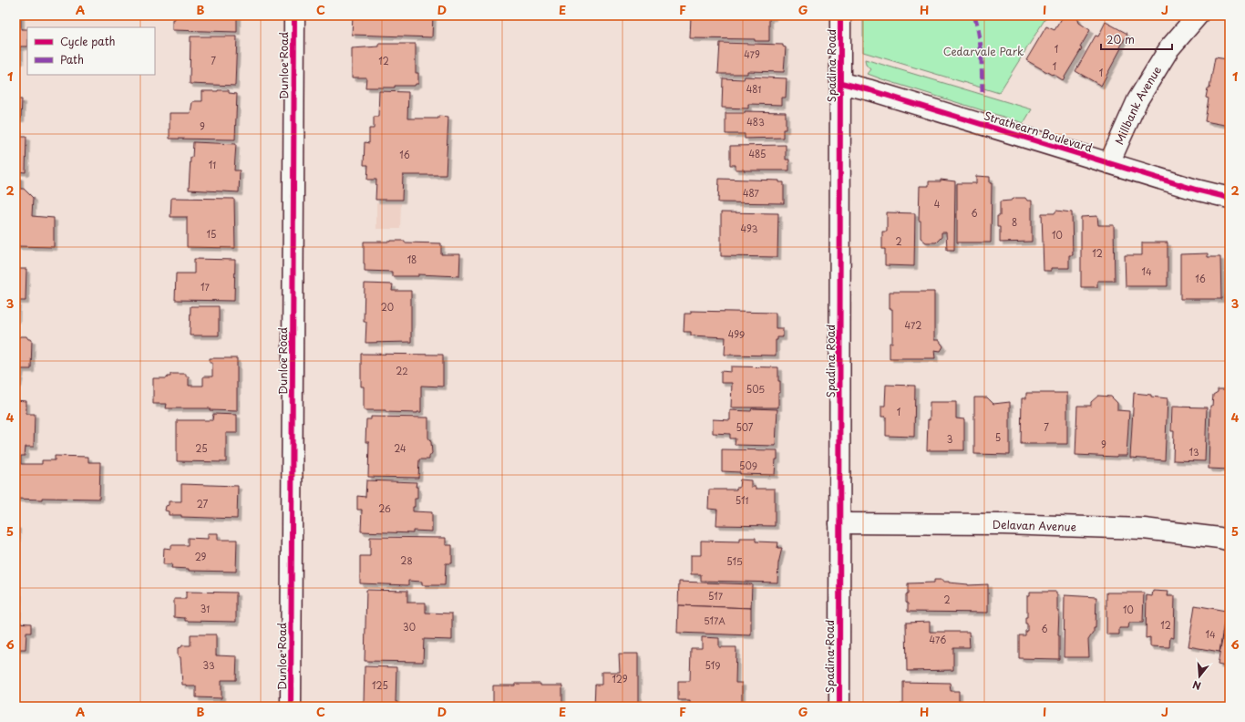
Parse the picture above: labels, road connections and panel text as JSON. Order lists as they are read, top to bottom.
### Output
{
  "streets": {
    "street": [
      "Dunloe Road",
      "Spadina Road",
      "Millbank Avenue",
      "Strathearn Boulevard",
      "Delavan Avenue"
    ]
  },
  "crossings": [
    ["Spadina Road", "Strathearn Boulevard"],
    ["Spadina Road", "Delavan Avenue"],
    ["Millbank Avenue", "Strathearn Boulevard"]
  ],
  "parks": ["Cedarvale Park"],
  "house_numbers": [
    "1",
    "479",
    "7",
    "12",
    "1",
    "1",
    "481",
    "483",
    "9",
    "485",
    "16",
    "11",
    "487",
    "4",
    "6",
    "8",
    "493",
    "15",
    "10",
    "2",
    "12",
    "18",
    "14",
    "16",
    "17",
    "20",
    "472",
    "499",
    "22",
    "505",
    "1",
    "507",
    "7",
    "5",
    "3",
    "9",
    "25",
    "24",
    "13",
    "509",
    "511",
    "27",
    "26",
    "29",
    "28",
    "515",
    "517",
    "2",
    "31",
    "10",
    "517A",
    "12",
    "30",
    "6",
    "14",
    "476",
    "33",
    "519",
    "129",
    "125"
  ],
  "legend": ["Cycle path", "Path"],
  "scale_bar": "20 m",
  "north": "bottom",
  "grid": {
    "columns": [
      "A",
      "B",
      "C",
      "D",
      "E",
      "F",
      "G",
      "H",
      "I",
      "J"
    ],
    "rows": [
      "1",
      "2",
      "3",
      "4",
      "5",
      "6"
    ]
  }
}
